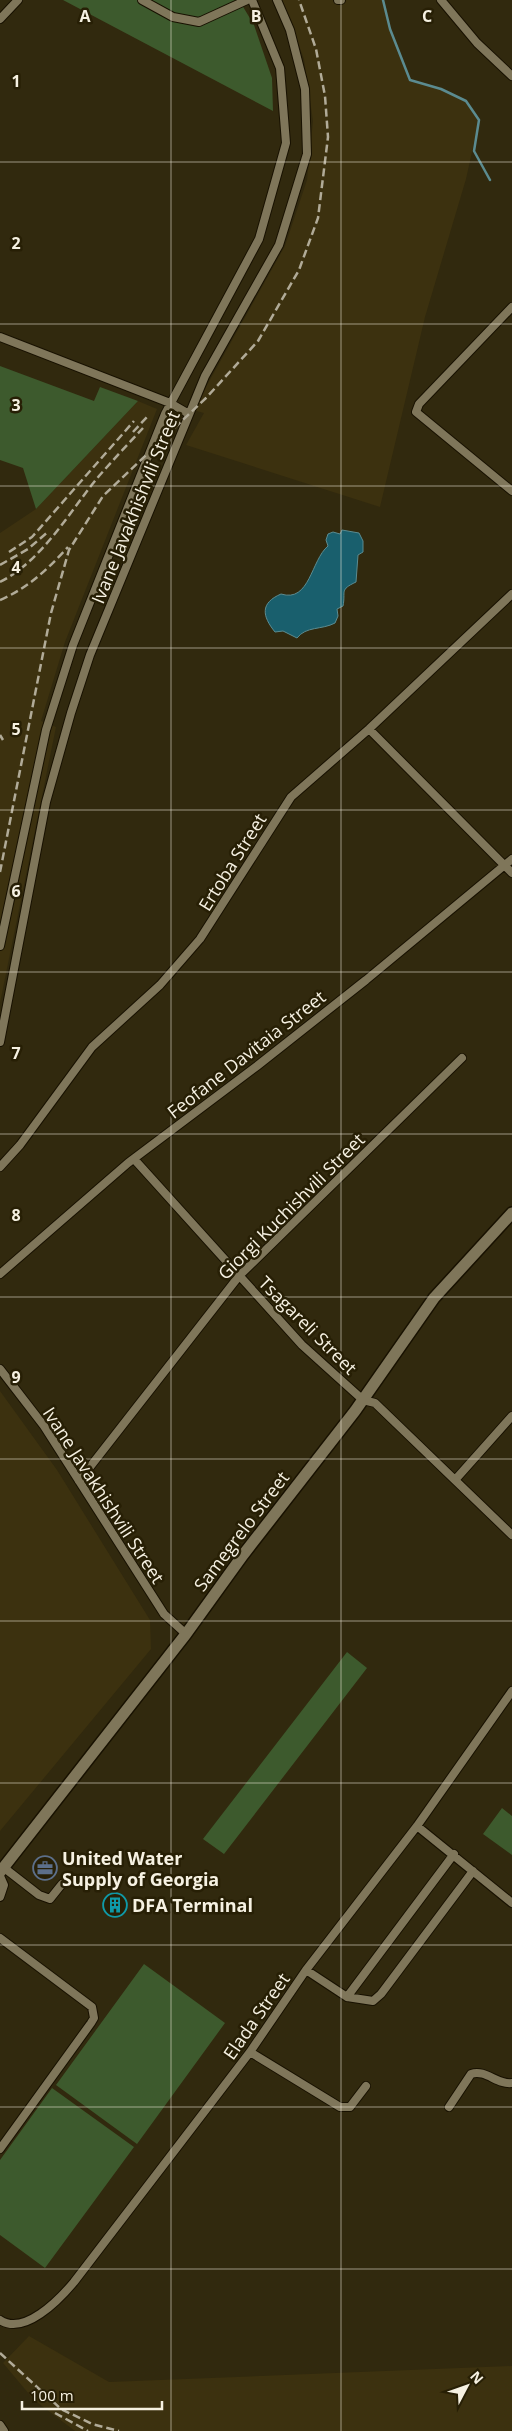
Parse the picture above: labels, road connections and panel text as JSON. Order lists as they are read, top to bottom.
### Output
{
  "streets": {
    "main road": ["Samegrelo Street"],
    "street": [
      "Ivane Javakhishvili Street",
      "Ertoba Street",
      "Feofane Davitaia Street",
      "Giorgi Kuchishvili Street",
      "Tsagareli Street",
      "Elada Street"
    ]
  },
  "crossings": [
    ["Ivane Javakhishvili Street", "Giorgi Kuchishvili Street"],
    ["Ivane Javakhishvili Street", "Samegrelo Street"],
    ["Feofane Davitaia Street", "Tsagareli Street"],
    ["Giorgi Kuchishvili Street", "Tsagareli Street"],
    ["Tsagareli Street", "Samegrelo Street"]
  ],
  "places": {
    "office": ["United Water Supply of Georgia"],
    "building": ["DFA Terminal"]
  },
  "scale_bar": "100 m",
  "north": "top right",
  "grid": {
    "columns": ["A", "B", "C"],
    "rows": [
      "1",
      "2",
      "3",
      "4",
      "5",
      "6",
      "7",
      "8",
      "9"
    ]
  }
}
